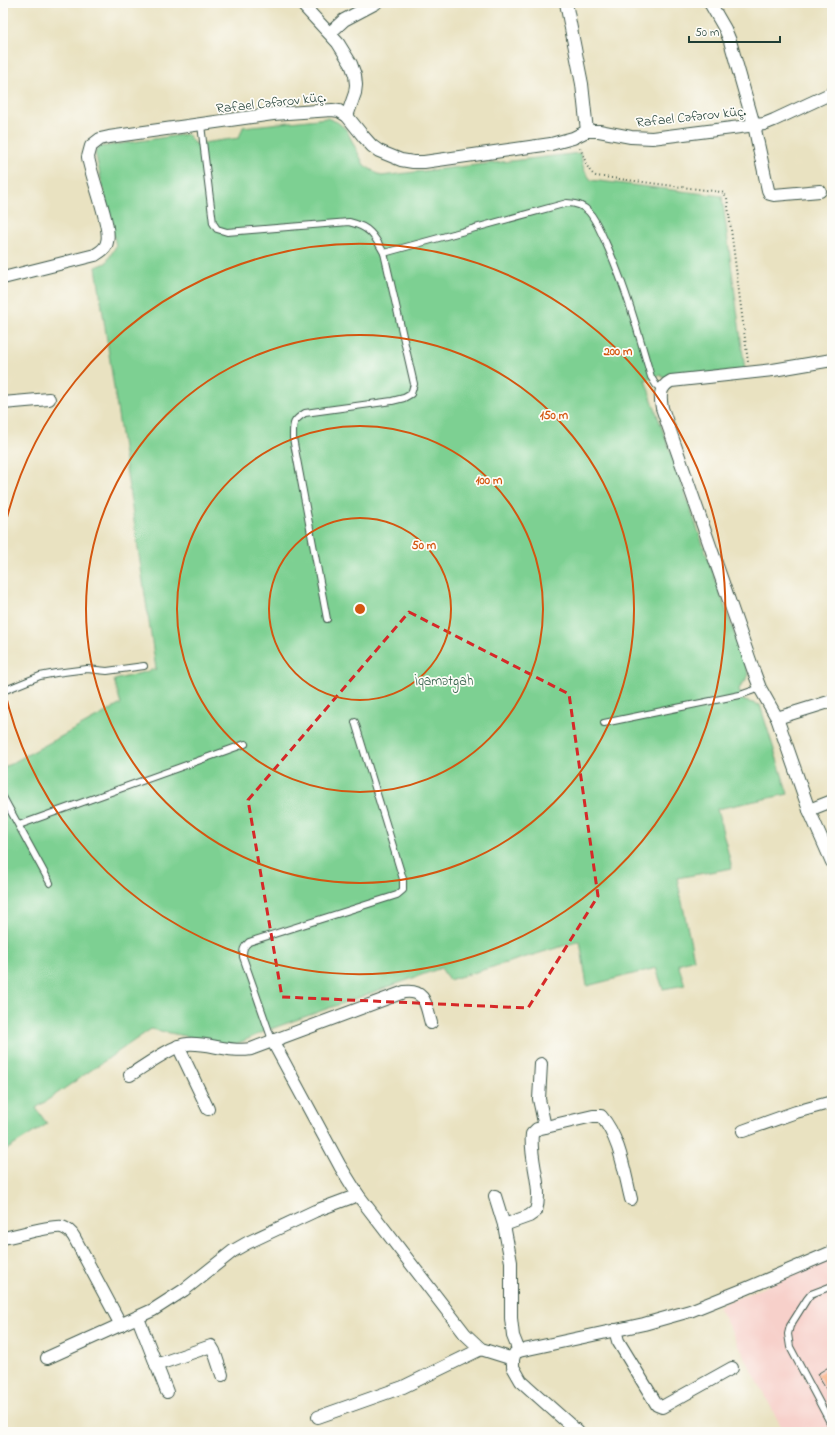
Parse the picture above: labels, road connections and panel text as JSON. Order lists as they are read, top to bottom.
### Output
{
  "streets": {
    "street": ["Rafael Cəfərov küç."]
  },
  "parks": ["İqamətgah"],
  "scale_bar": "50 m",
  "rings": [
    "200 m",
    "150 m",
    "100 m",
    "50 m"
  ]
}
